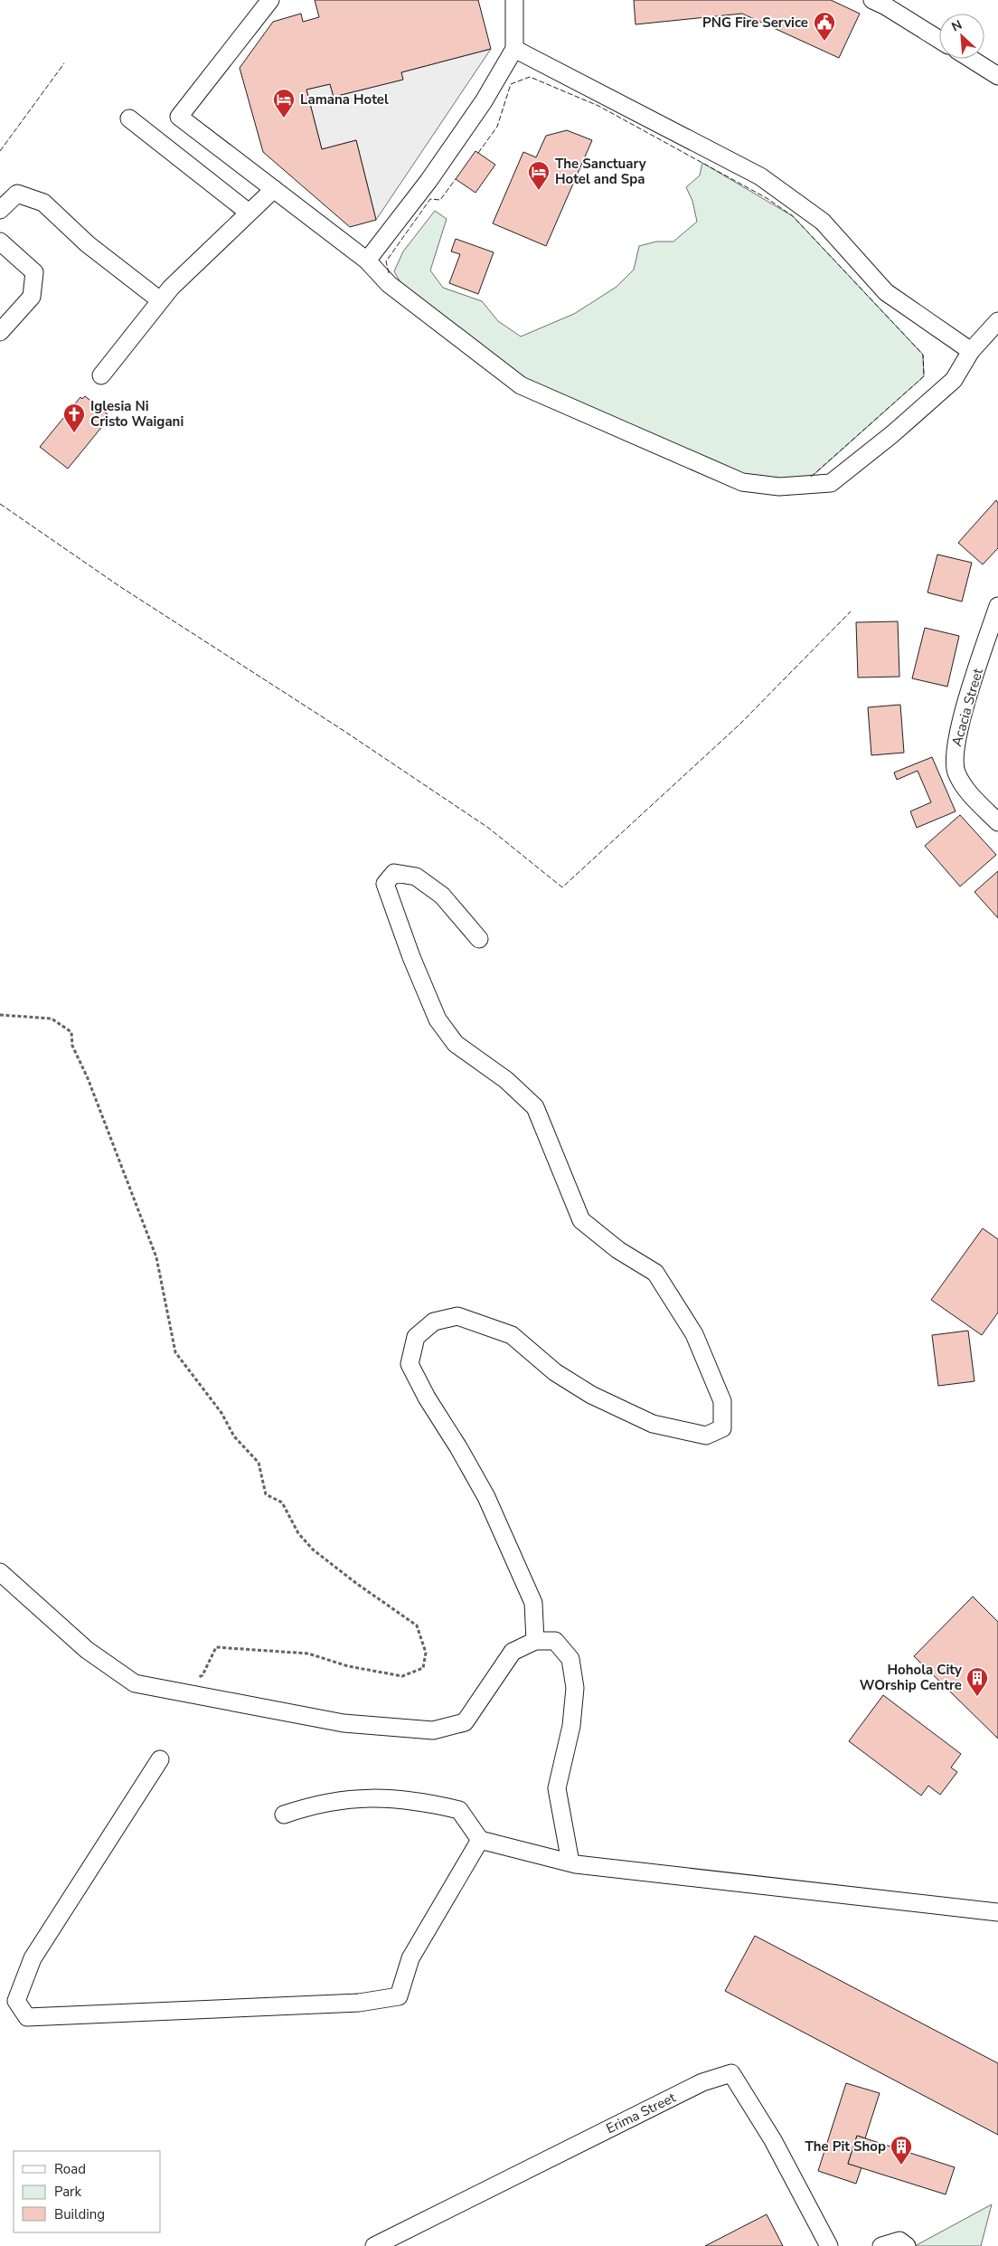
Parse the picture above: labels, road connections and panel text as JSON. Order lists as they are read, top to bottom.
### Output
{
  "streets": {
    "street": ["Acacia Street", "Erima Street"]
  },
  "places": {
    "public building": ["PNG Fire Service"],
    "hotel": ["Lamana Hotel", "The Sanctuary Hotel and Spa"],
    "church": ["Iglesia Ni Cristo Waigani"],
    "building": ["Hohola City WOrship Centre", "The Pit Shop"]
  },
  "legend": ["Road", "Park", "Building"],
  "north": "top left"
}
